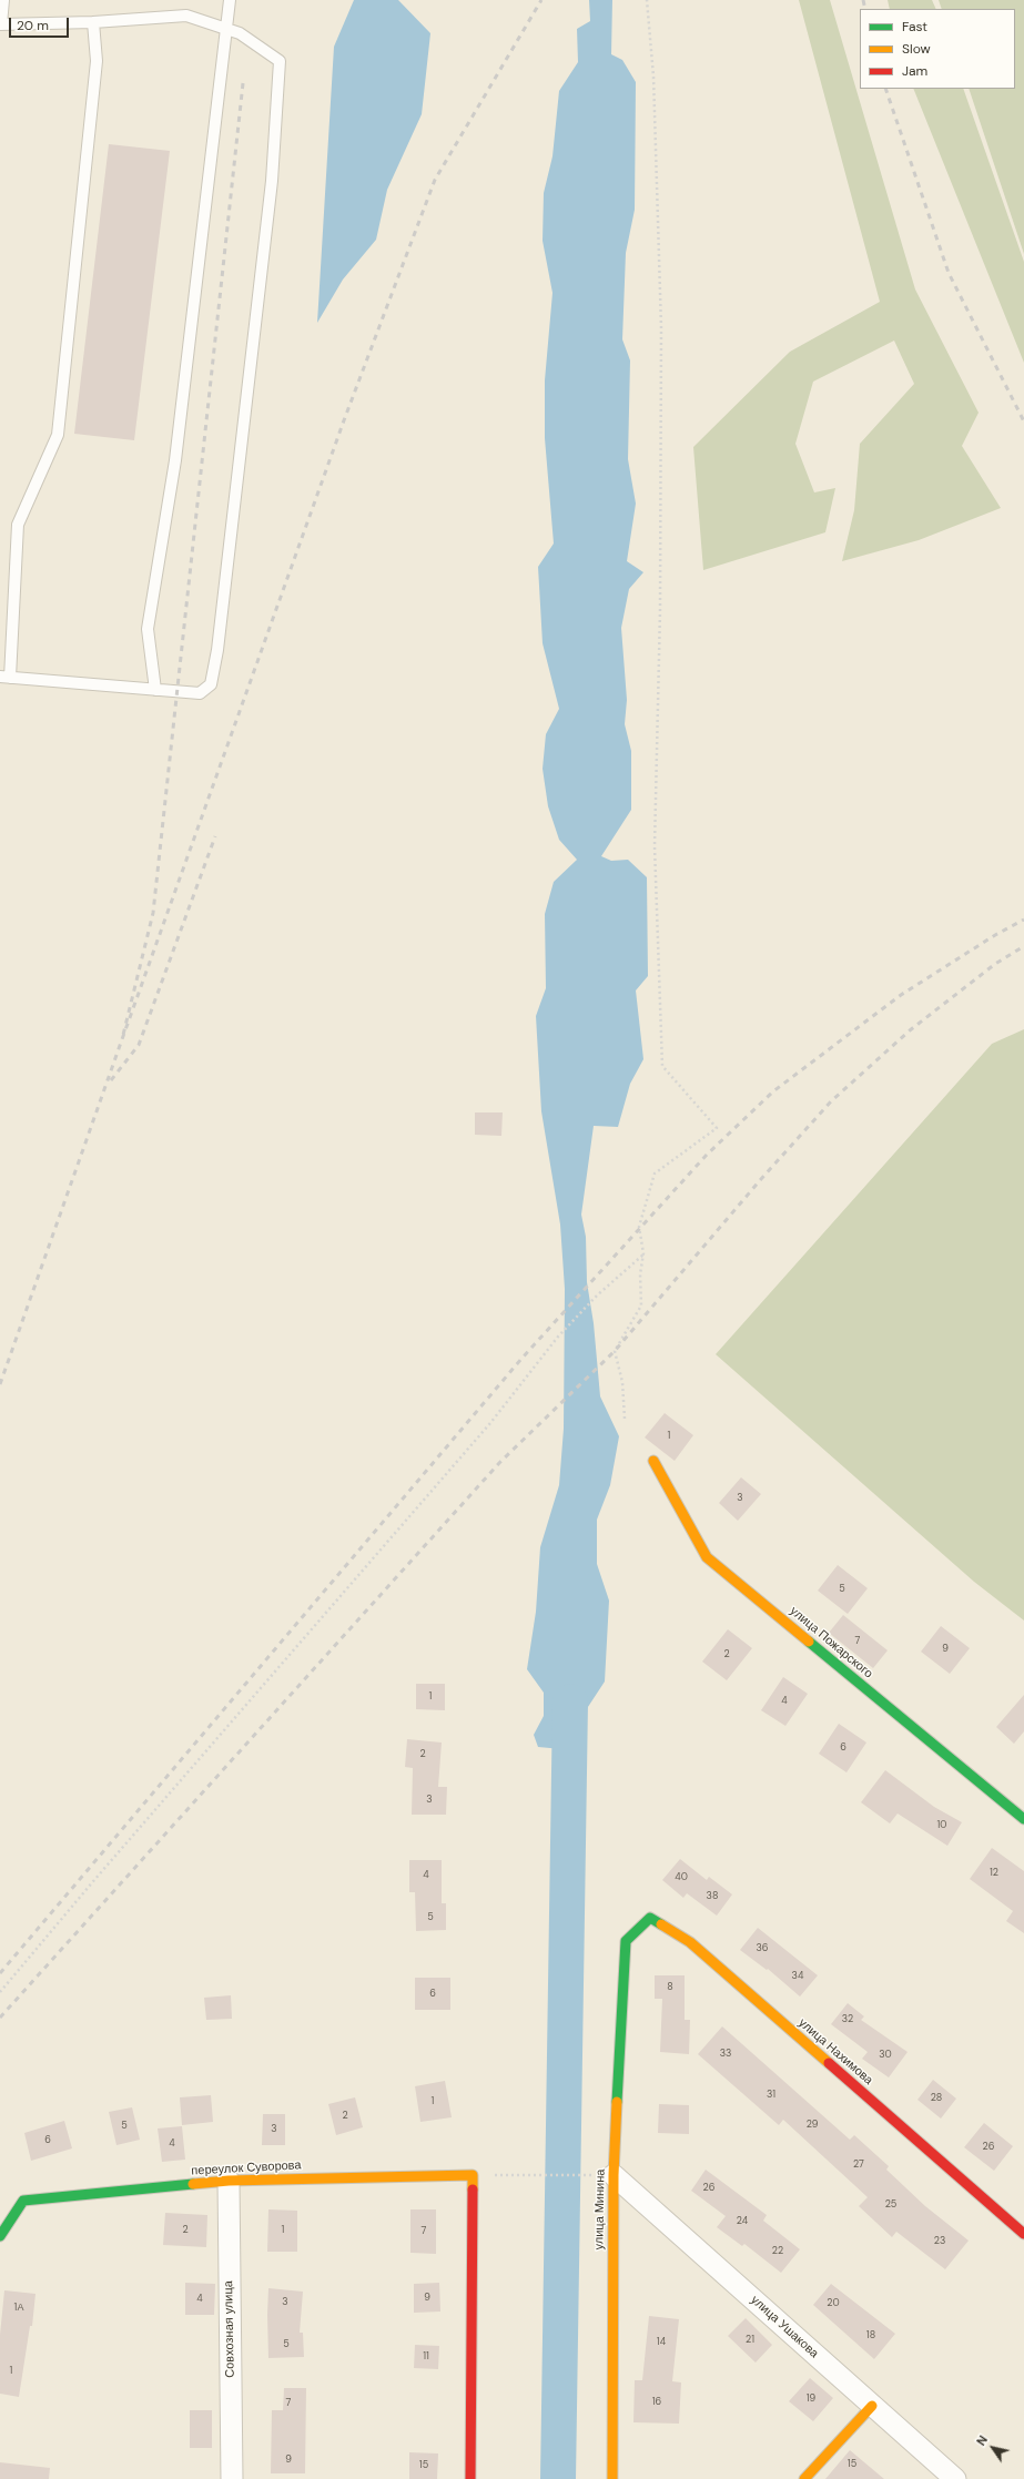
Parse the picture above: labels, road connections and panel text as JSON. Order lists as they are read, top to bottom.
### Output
{
  "streets": {
    "street": [
      "улица Пожарского",
      "улица Нахимова",
      "переулок Суворова",
      "улица Минина",
      "улица Ушакова",
      "Совхозная улица"
    ]
  },
  "crossings": [
    ["улица Нахимова", "улица Минина"],
    ["переулок Суворова", "Совхозная улица"],
    ["улица Минина", "улица Ушакова"]
  ],
  "house_numbers": [
    "1",
    "3",
    "5",
    "7",
    "9",
    "2",
    "1",
    "4",
    "6",
    "2",
    "3",
    "10",
    "12",
    "4",
    "40",
    "38",
    "5",
    "36",
    "34",
    "8",
    "6",
    "32",
    "33",
    "30",
    "31",
    "28",
    "1",
    "2",
    "29",
    "5",
    "3",
    "6",
    "4",
    "26",
    "27",
    "26",
    "25",
    "24",
    "2",
    "1",
    "7",
    "23",
    "22",
    "9",
    "4",
    "3",
    "20",
    "1А",
    "18",
    "21",
    "14",
    "5",
    "11",
    "1",
    "19",
    "16",
    "7",
    "9",
    "15",
    "15"
  ],
  "legend": ["Fast", "Slow", "Jam"],
  "scale_bar": "20 m",
  "north": "top left"
}
